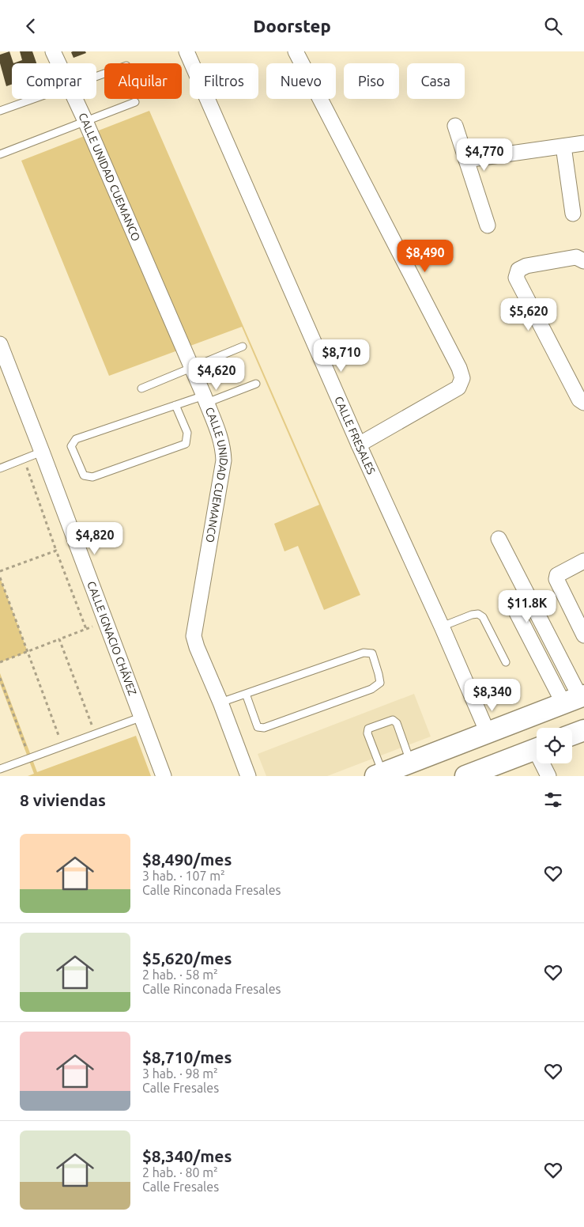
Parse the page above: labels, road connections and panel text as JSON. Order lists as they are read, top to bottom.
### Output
{
  "streets": {
    "street": ["CALLE UNIDAD CUEMANCO", "CALLE FRESALES", "CALLE IGNACIO CHÁVEZ"]
  },
  "page": {
    "header": "Doorstep",
    "chip": [
      "Comprar",
      "Alquilar",
      "Filtros",
      "Nuevo",
      "Piso",
      "Casa"
    ],
    "price": [
      "$4,770",
      "$8,490",
      "$5,620",
      "$8,710",
      "$4,620",
      "$4,820",
      "$11.8K",
      "$8,340"
    ],
    "heading": "8 viviendas",
    "list": [
      {
        "name": "$8,490/mes",
        "note": "3 hab. · 107 m² · Calle Rinconada Fresales"
      },
      {
        "name": "$5,620/mes",
        "note": "2 hab. · 58 m² · Calle Rinconada Fresales"
      },
      {
        "name": "$8,710/mes",
        "note": "3 hab. · 98 m² · Calle Fresales"
      },
      {
        "name": "$8,340/mes",
        "note": "2 hab. · 80 m² · Calle Fresales"
      }
    ]
  }
}
